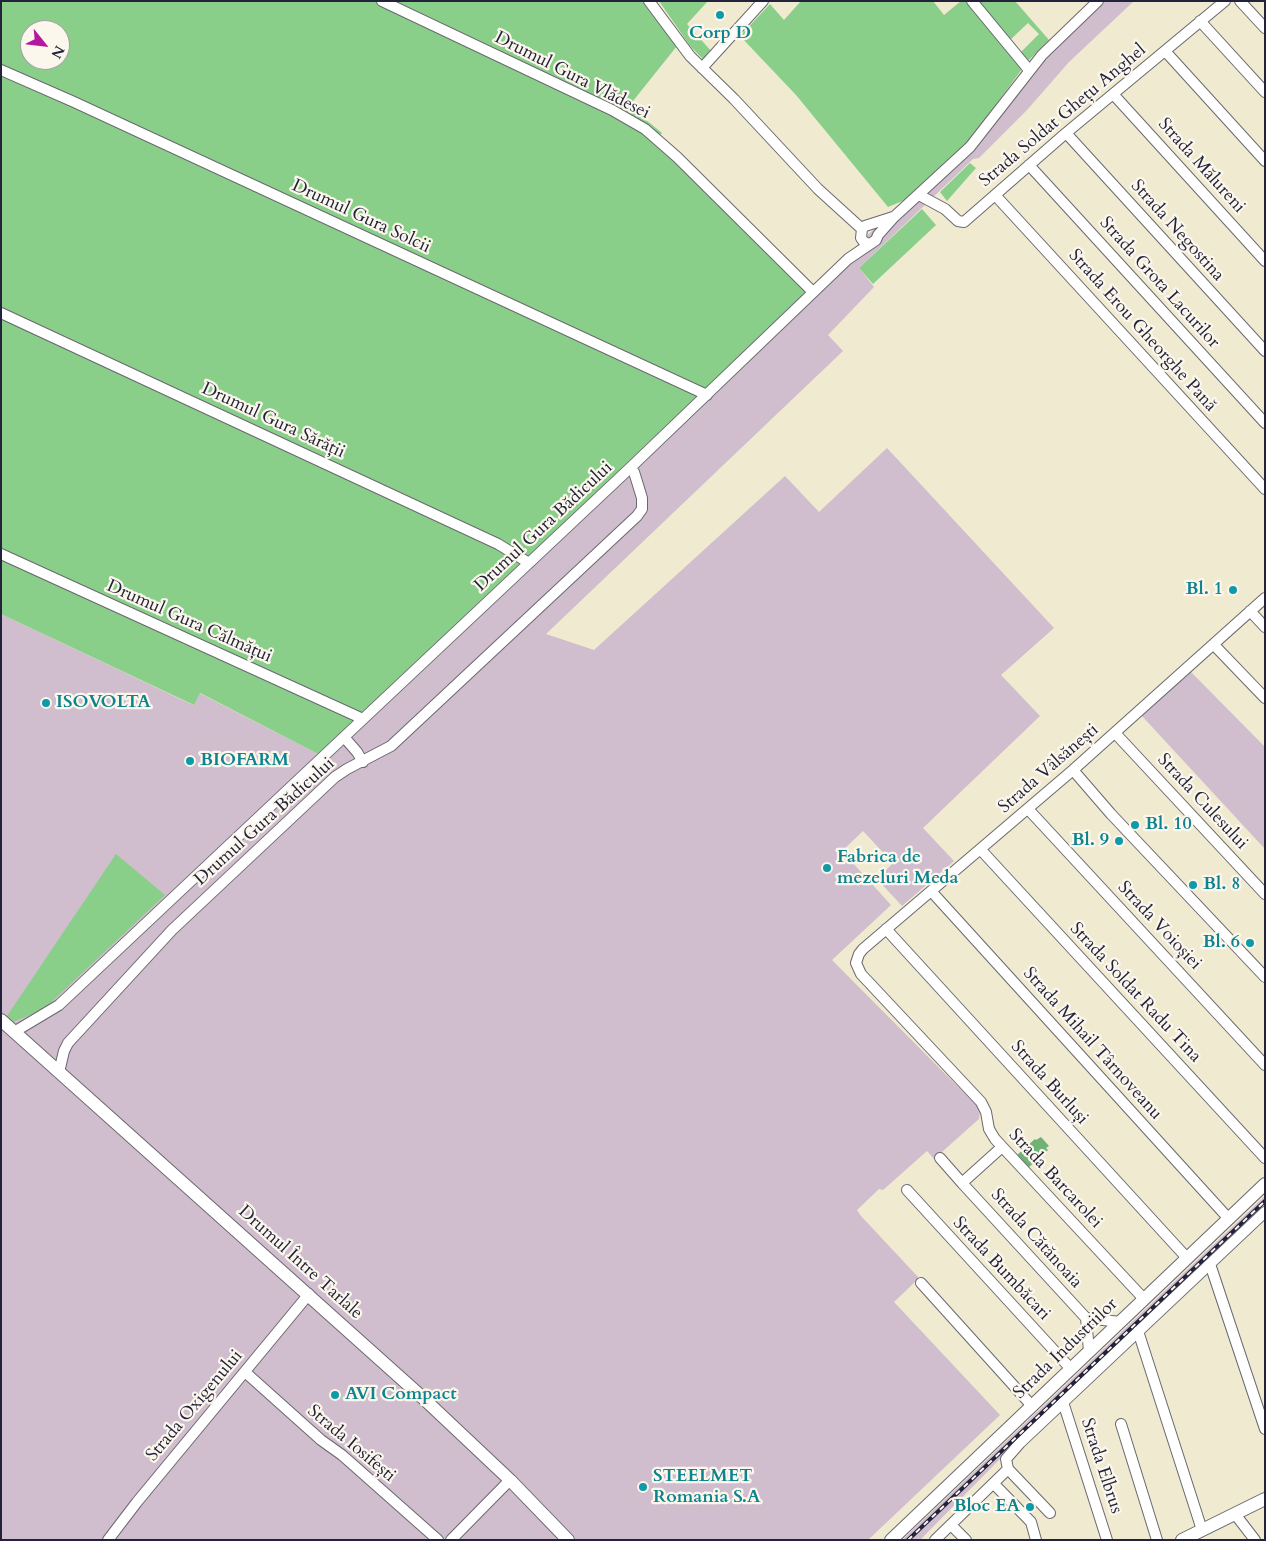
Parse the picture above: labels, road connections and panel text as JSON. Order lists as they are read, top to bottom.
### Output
{
  "streets": {
    "main road": ["Drumul Între Tarlale", "Strada Industriilor"],
    "street": [
      "Drumul Gura Vlădesei",
      "Strada Soldat Ghețu Anghel",
      "Strada Mălureni",
      "Drumul Gura Solcii",
      "Strada Negostina",
      "Strada Grota Lacurilor",
      "Strada Erou Gheorghe Pană",
      "Drumul Gura Sărății",
      "Drumul Gura Bădicului",
      "Drumul Gura Călmățui",
      "Strada Vâlsănești",
      "Strada Culesului",
      "Strada Voioșiei",
      "Strada Soldat Radu Tina",
      "Strada Mihail Târnoveanu",
      "Strada Burluși",
      "Strada Barcarolei",
      "Strada Cătănoaia",
      "Strada Bumbăcari",
      "Strada Oxigenului",
      "Strada Iosifești",
      "Strada Elbrus"
    ]
  },
  "crossings": [
    ["Drumul Gura Vlădesei", "Drumul Gura Bădicului"],
    ["Strada Soldat Ghețu Anghel", "Strada Mălureni"],
    ["Strada Soldat Ghețu Anghel", "Strada Negostina"],
    ["Strada Soldat Ghețu Anghel", "Strada Grota Lacurilor"],
    ["Strada Soldat Ghețu Anghel", "Strada Erou Gheorghe Pană"],
    ["Drumul Gura Solcii", "Drumul Gura Bădicului"],
    ["Drumul Gura Sărății", "Drumul Gura Bădicului"],
    ["Drumul Gura Bădicului", "Drumul Gura Călmățui"],
    ["Drumul Gura Bădicului", "Drumul Între Tarlale"],
    ["Strada Vâlsănești", "Strada Culesului"],
    ["Strada Vâlsănești", "Strada Voioșiei"],
    ["Strada Vâlsănești", "Strada Soldat Radu Tina"],
    ["Strada Vâlsănești", "Strada Mihail Târnoveanu"],
    ["Strada Vâlsănești", "Strada Burluși"],
    ["Strada Vâlsănești", "Strada Barcarolei"],
    ["Strada Mihail Târnoveanu", "Strada Industriilor"],
    ["Strada Burluși", "Strada Industriilor"],
    ["Strada Barcarolei", "Strada Industriilor"],
    ["Drumul Între Tarlale", "Strada Oxigenului"],
    ["Strada Bumbăcari", "Strada Industriilor"],
    ["Strada Oxigenului", "Strada Iosifești"]
  ],
  "places": [
    "Corp D",
    "Bl. 1",
    "ISOVOLTA",
    "BIOFARM",
    "Bl. 10",
    "Bl. 9",
    "Fabrica de mezeluri Meda",
    "Bl. 8",
    "Bl. 6",
    "AVI Compact",
    "STEELMET Romania S.A",
    "Bloc EA"
  ],
  "north": "bottom right"
}
